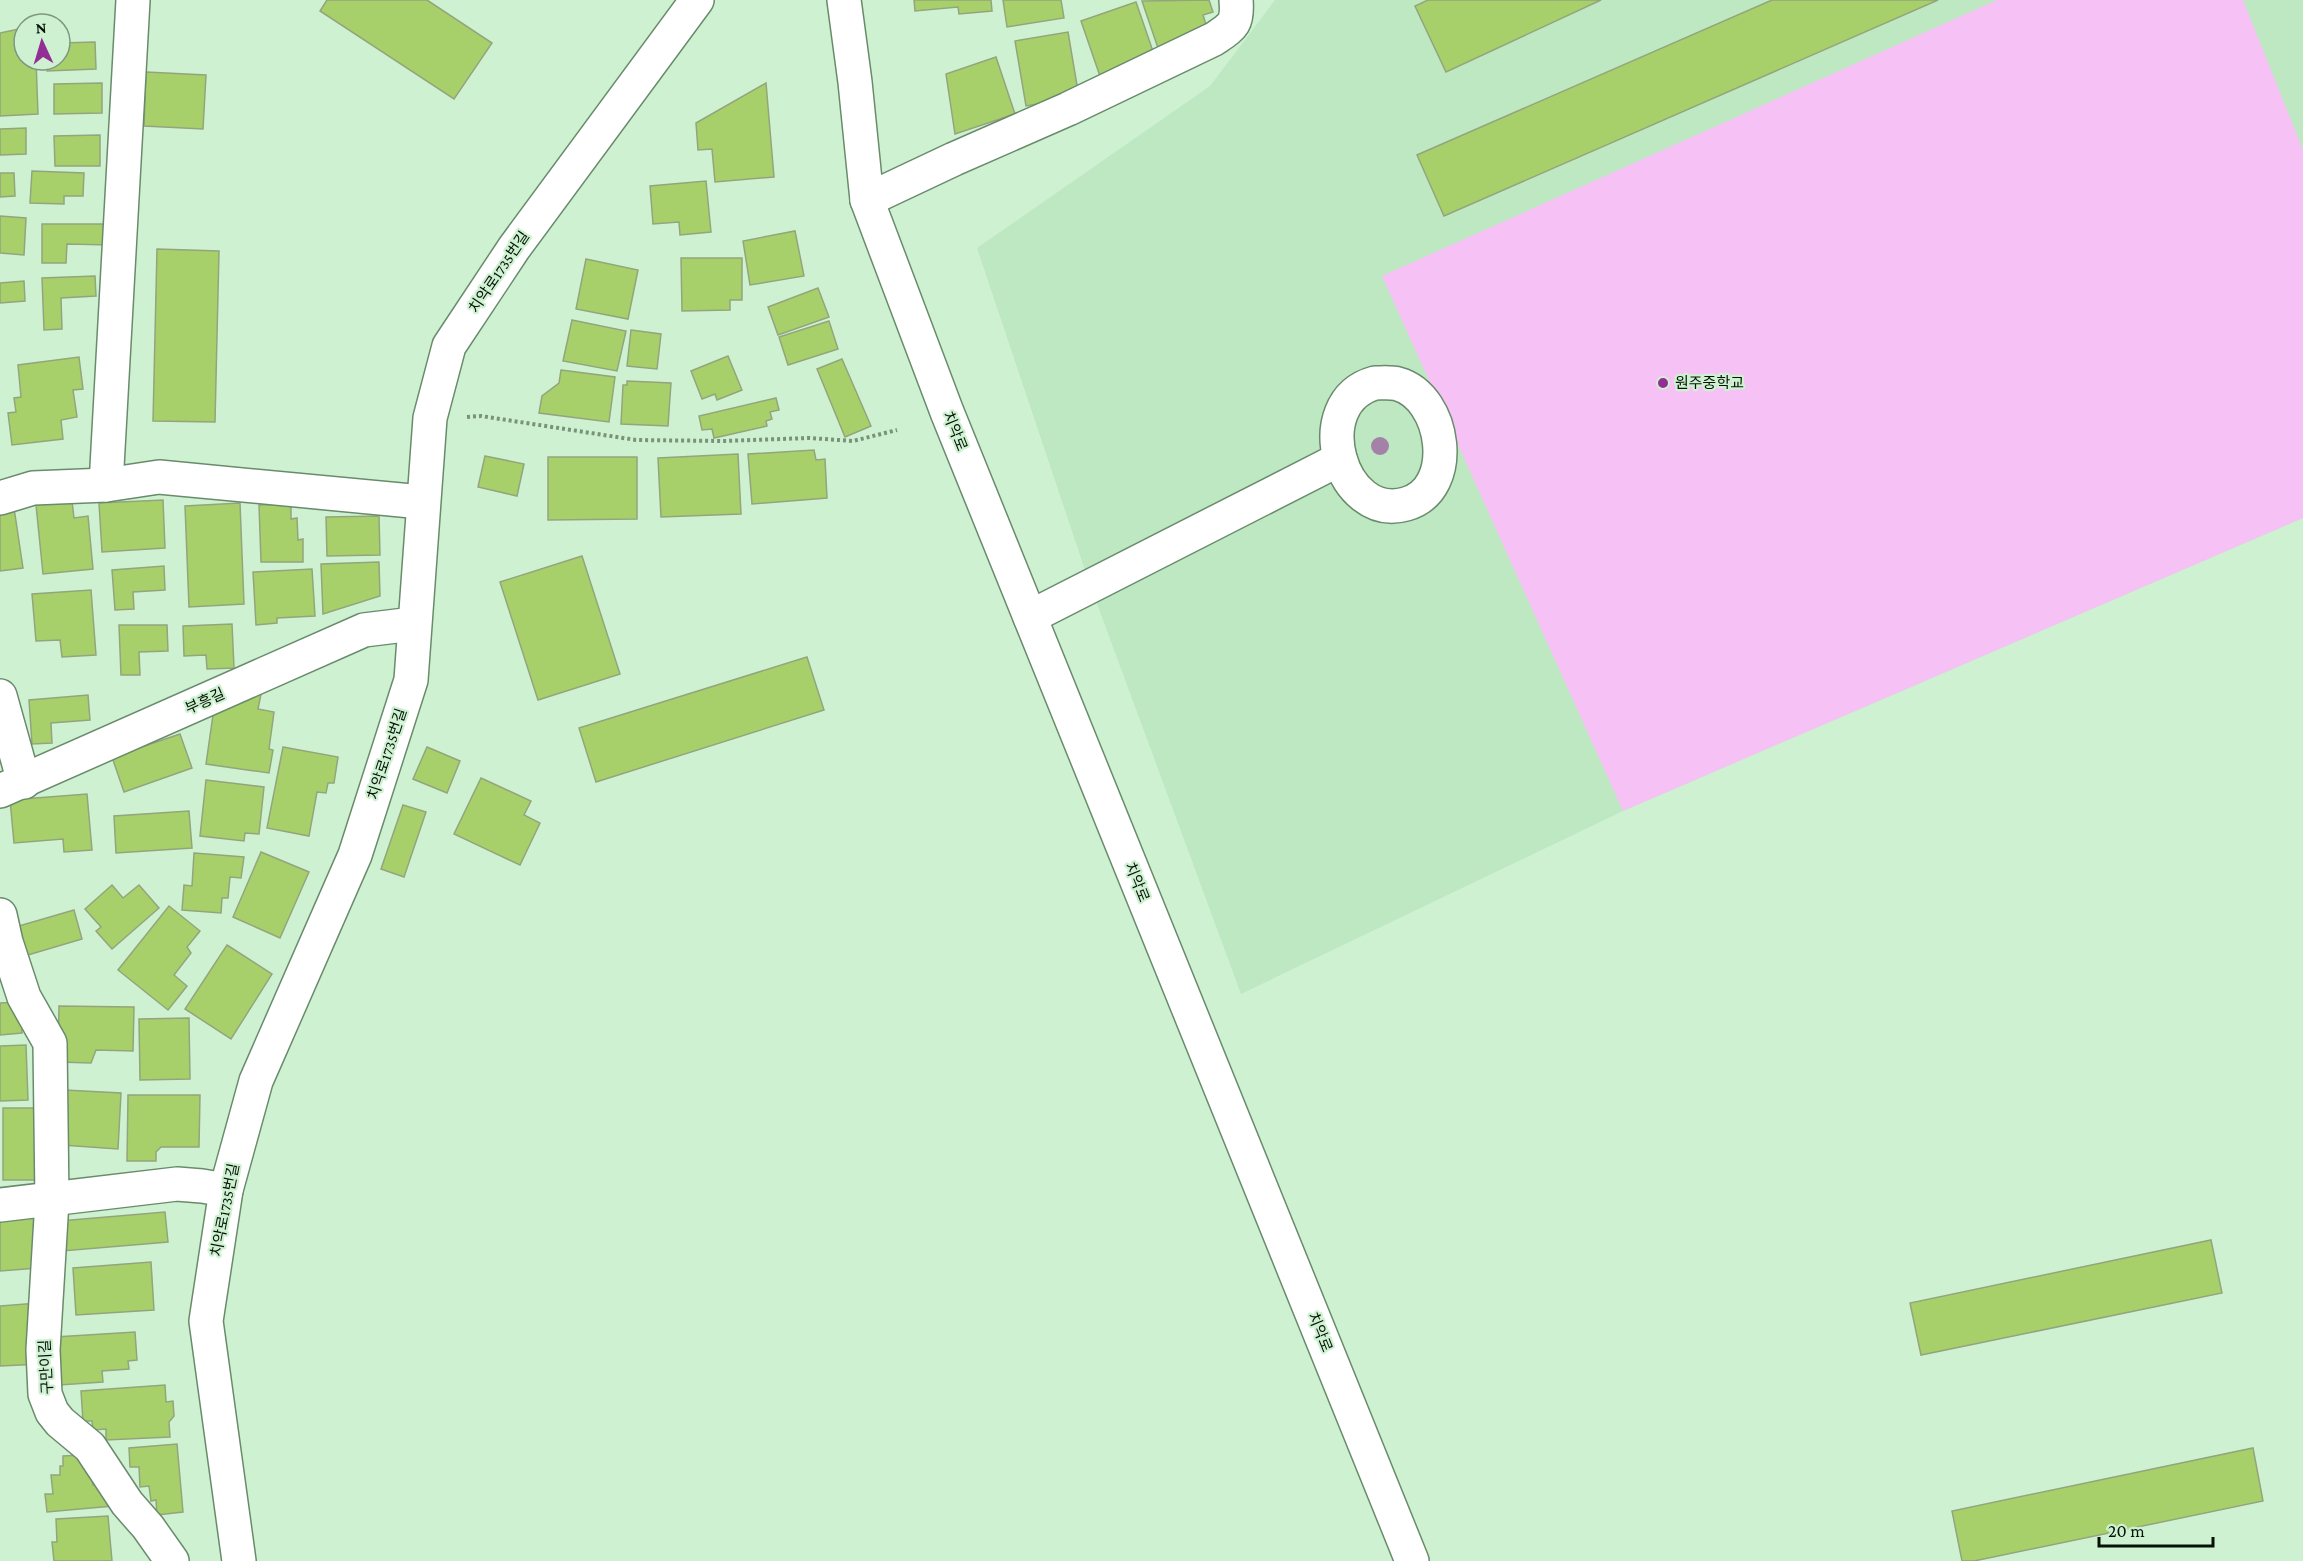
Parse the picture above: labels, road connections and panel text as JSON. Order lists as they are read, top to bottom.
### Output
{
  "streets": {
    "street": [
      "치악로1735번길",
      "치악로",
      "부흥길",
      "구만이길"
    ]
  },
  "crossings": [
    ["치악로1735번길", "부흥길"]
  ],
  "places": ["원주중학교"],
  "scale_bar": "20 m",
  "north": "top"
}
